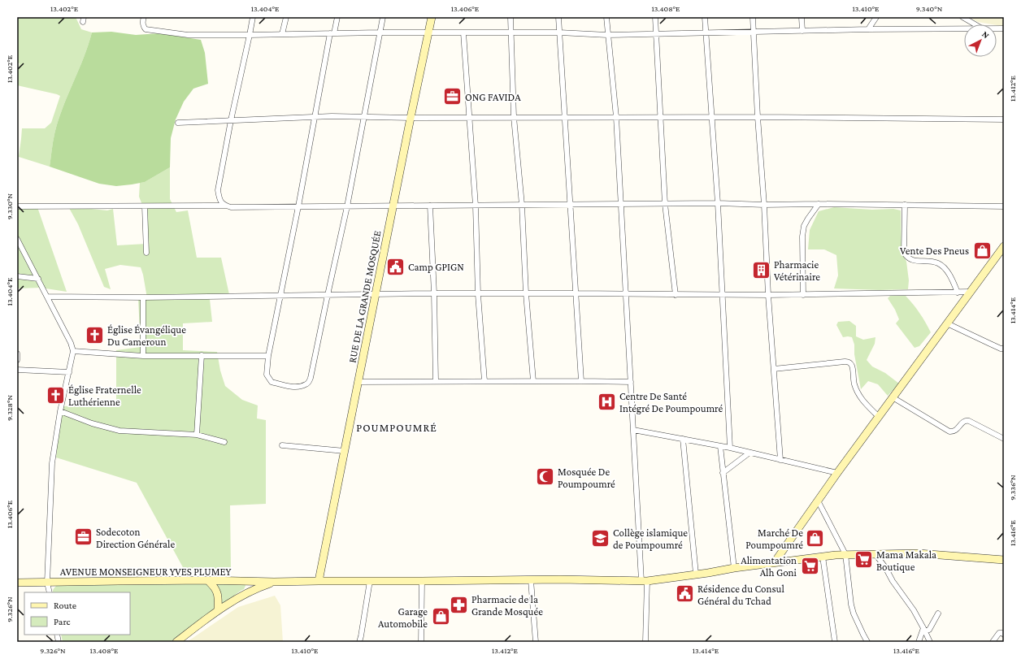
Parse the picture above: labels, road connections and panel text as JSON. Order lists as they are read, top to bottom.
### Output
{
  "streets": {
    "main road": ["RUE DE LA GRANDE MOSQUÉE", "AVENUE MONSEIGNEUR YVES PLUMEY"]
  },
  "crossings": [
    ["RUE DE LA GRANDE MOSQUÉE", "AVENUE MONSEIGNEUR YVES PLUMEY"]
  ],
  "districts": ["POUMPOUMRÉ"],
  "places": {
    "office": ["ONG FAVIDA", "Sodecoton Direction Générale"],
    "shop": ["Vente Des Pneus", "Marché De Poumpoumré", "Garage Automobile"],
    "public building": ["Camp GPIGN", "Résidence du Consul Général du Tchad"],
    "building": ["Pharmacie Vétérinaire"],
    "church": ["Église Évangélique Du Cameroun", "Église Fraternelle Luthérienne"],
    "hospital": ["Centre De Santé Intégré De Poumpoumré"],
    "mosque": ["Mosquée De Poumpoumré"],
    "school or university": ["Collège islamique de Poumpoumré"],
    "supermarket": ["Mama Makala Boutique", "Alimentation Alh Goni"],
    "pharmacy": ["Pharmacie de la Grande Mosquée"]
  },
  "legend": ["Route", "Parc"],
  "north": "top right",
  "coordinates": [
    "13.402°E",
    "13.404°E",
    "13.406°E",
    "13.408°E",
    "13.410°E",
    "9.340°N",
    "13.412°E",
    "9.330°N",
    "13.414°E",
    "9.328°N",
    "9.336°N",
    "13.416°E",
    "9.326°N"
  ]
}
